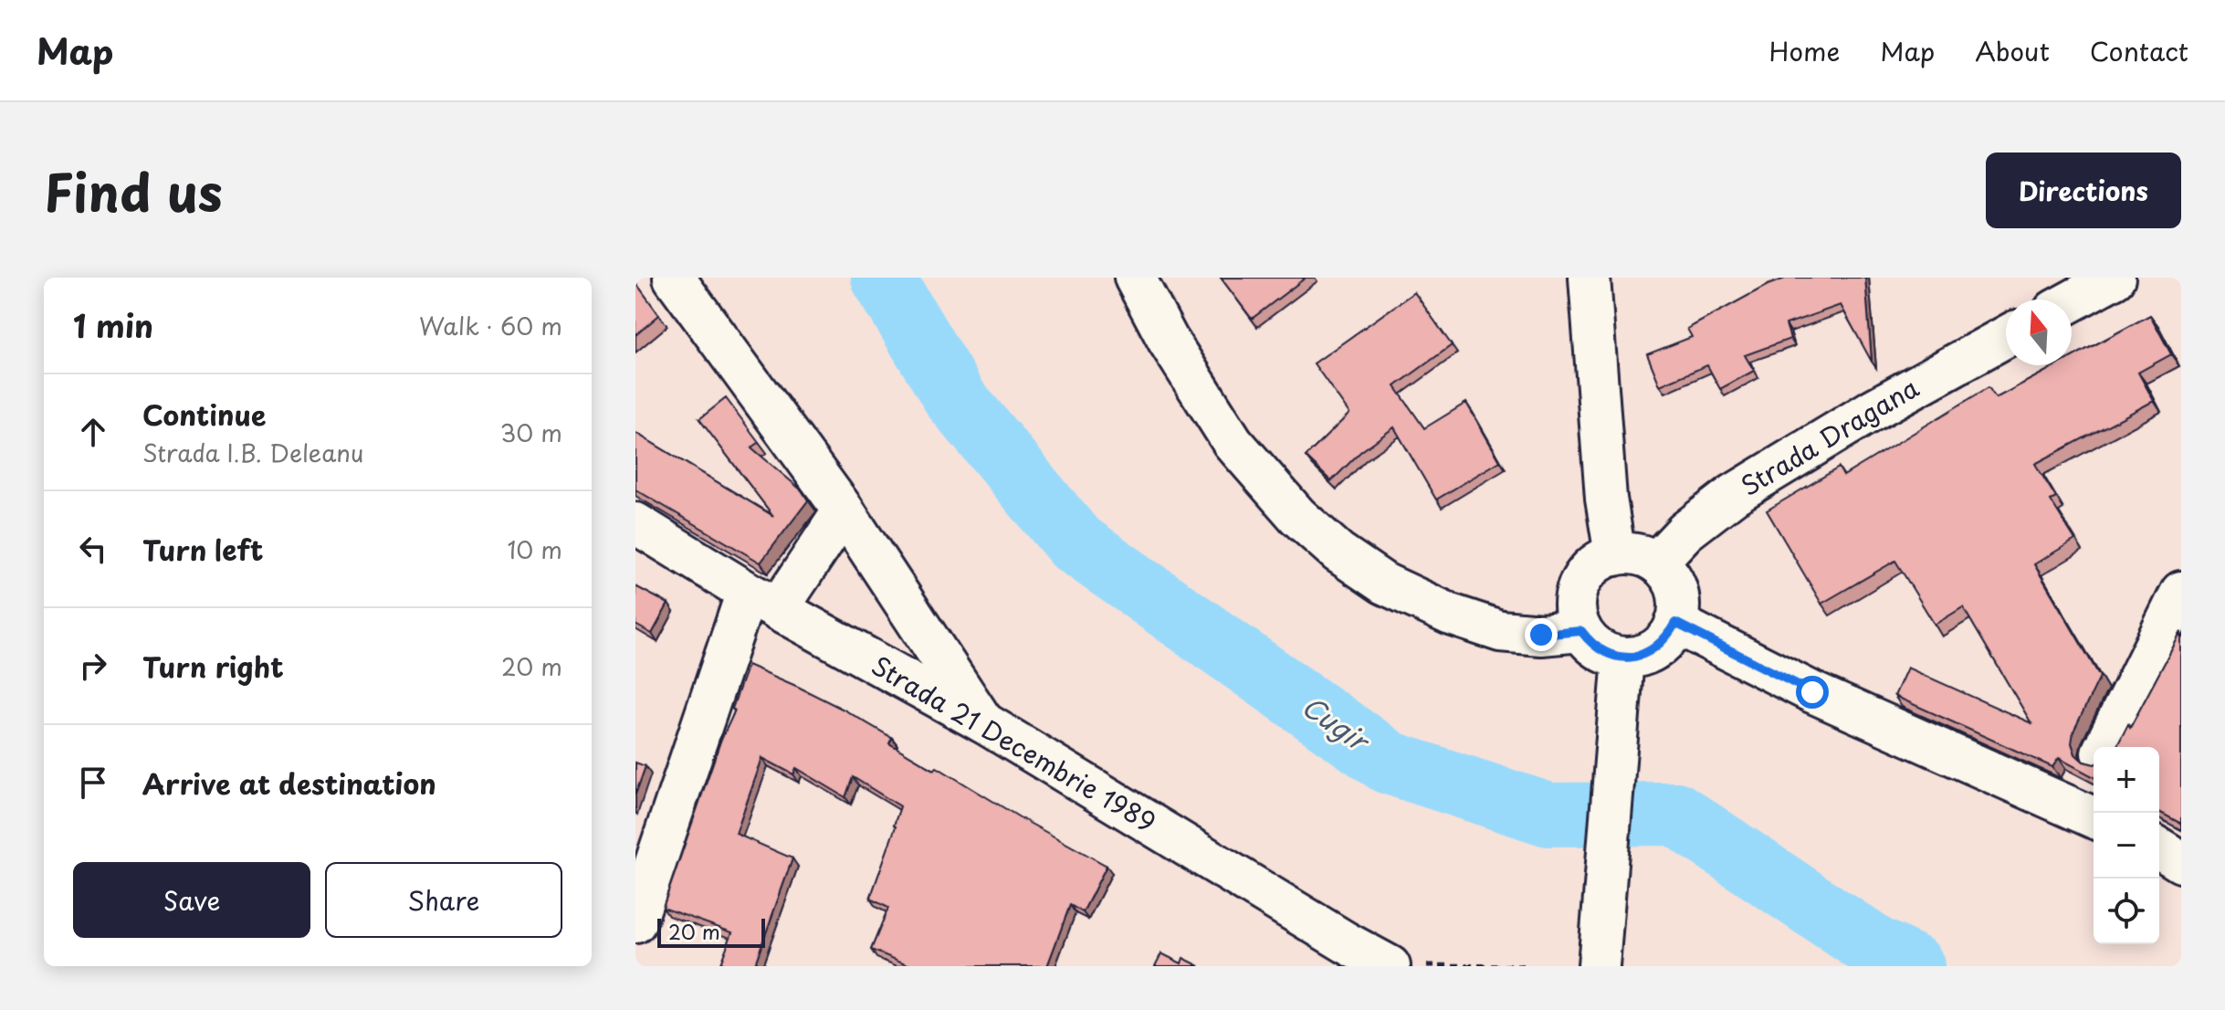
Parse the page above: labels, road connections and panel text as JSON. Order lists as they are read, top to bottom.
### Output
{
  "streets": {
    "street": ["Strada Dragana", "Strada 21 Decembrie 1989"]
  },
  "water": ["Cugir"],
  "scale_bar": "20 m",
  "north": "top",
  "page": {
    "header": "Map",
    "nav": [
      "Home",
      "Map",
      "About",
      "Contact"
    ],
    "title": "Find us",
    "buttons": [
      "Directions",
      ["Save", "Share"]
    ],
    "heading": ["1 min", "Walk · 60 m"],
    "list": [
      ["Continue", "Strada I.B. Deleanu", "30 m"],
      ["Turn left", "10 m"],
      ["Turn right", "20 m"],
      "Arrive at destination"
    ],
    "map_buttons": ["+", "−"],
    "scale": "20 m"
  }
}
